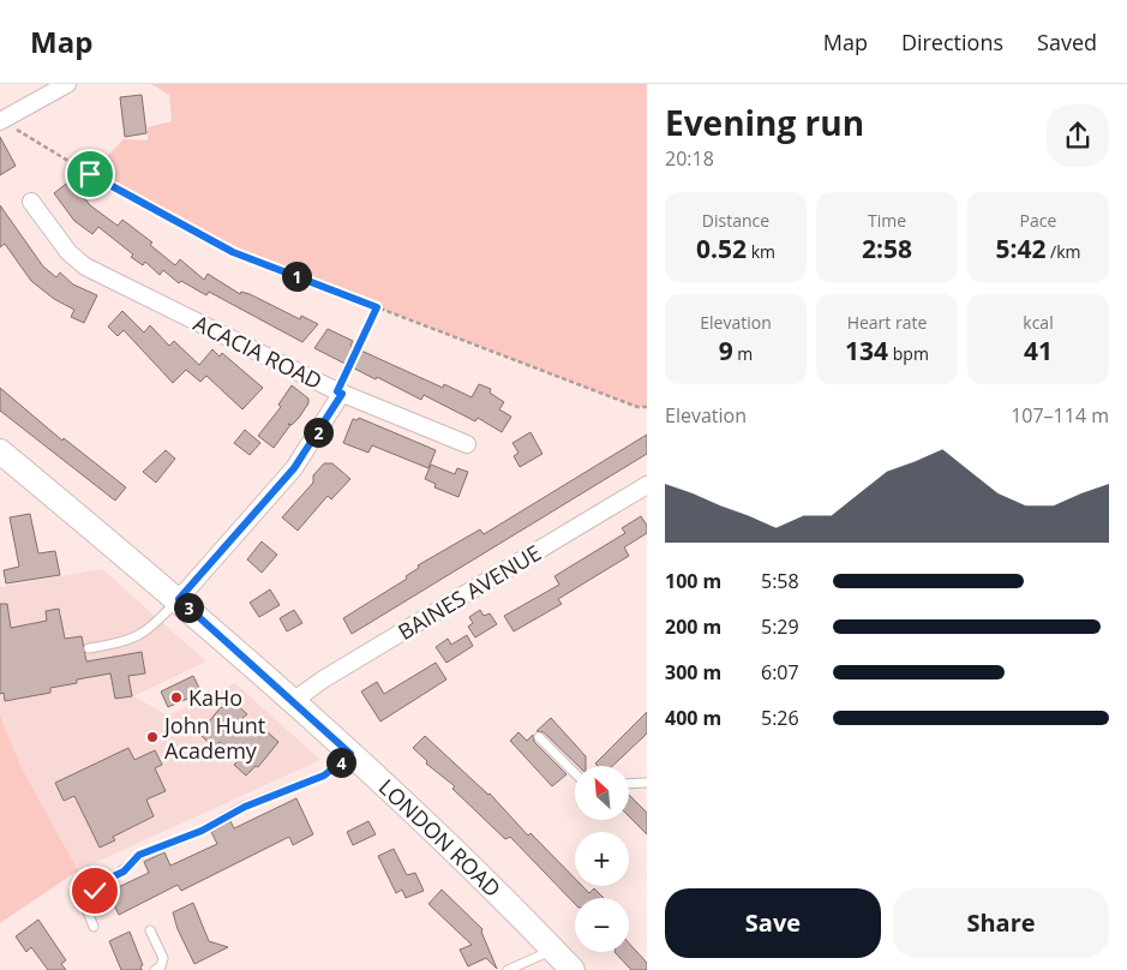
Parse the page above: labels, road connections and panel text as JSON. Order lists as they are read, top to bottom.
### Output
{
  "streets": {
    "main road": ["LONDON ROAD"],
    "street": ["ACACIA ROAD", "BAINES AVENUE"]
  },
  "crossings": [
    ["BAINES AVENUE", "LONDON ROAD"]
  ],
  "places": ["KaHo", "John Hunt Academy"],
  "north": "top left",
  "page": {
    "header": "Map",
    "nav": ["Map", "Directions", "Saved"],
    "heading": ["Evening run", "20:18"],
    "stats": [
      ["Distance", "0.52 km"],
      ["Time", "2:58"],
      ["Pace", "5:42 /km"],
      ["Elevation", "9 m"],
      ["Heart rate", "134 bpm"],
      ["kcal", "41"]
    ],
    "pins": [
      "1",
      "2",
      "3",
      "4"
    ],
    "chart": ["Elevation", "107–114 m"],
    "list": [
      {
        "name": "100 m",
        "note": "5:58"
      },
      {
        "name": "200 m",
        "note": "5:29"
      },
      {
        "name": "300 m",
        "note": "6:07"
      },
      {
        "name": "400 m",
        "note": "5:26"
      }
    ],
    "map_buttons": ["+", "−"],
    "buttons": ["Save", "Share"]
  }
}
